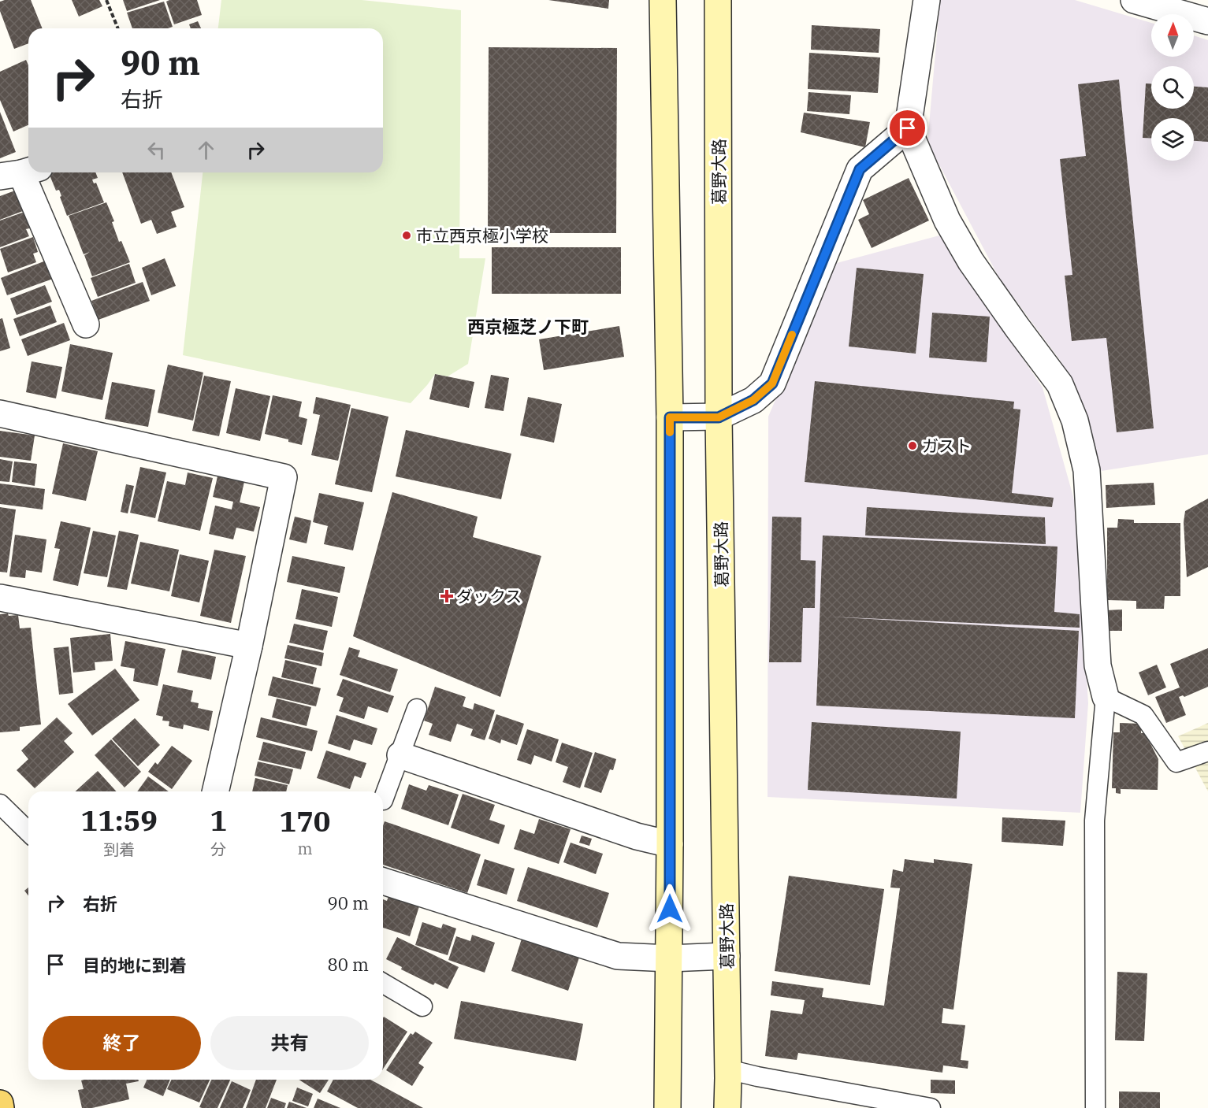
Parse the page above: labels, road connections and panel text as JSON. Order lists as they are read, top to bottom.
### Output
{
  "streets": {
    "street": ["葛野大路"]
  },
  "districts": ["西京極芝ノ下町"],
  "places": {
    "other": ["市立西京極小学校", "ガスト"],
    "health": ["ダックス"]
  },
  "north": "top",
  "page": {
    "turn": ["90 m", "右折"],
    "eta": [
      "11:59",
      "到着",
      "1",
      "分",
      "170",
      "m"
    ],
    "list": [
      {
        "name": "右折",
        "value": "90 m"
      },
      {
        "name": "目的地に到着",
        "value": "80 m"
      }
    ],
    "buttons": ["終了", "共有"]
  }
}
